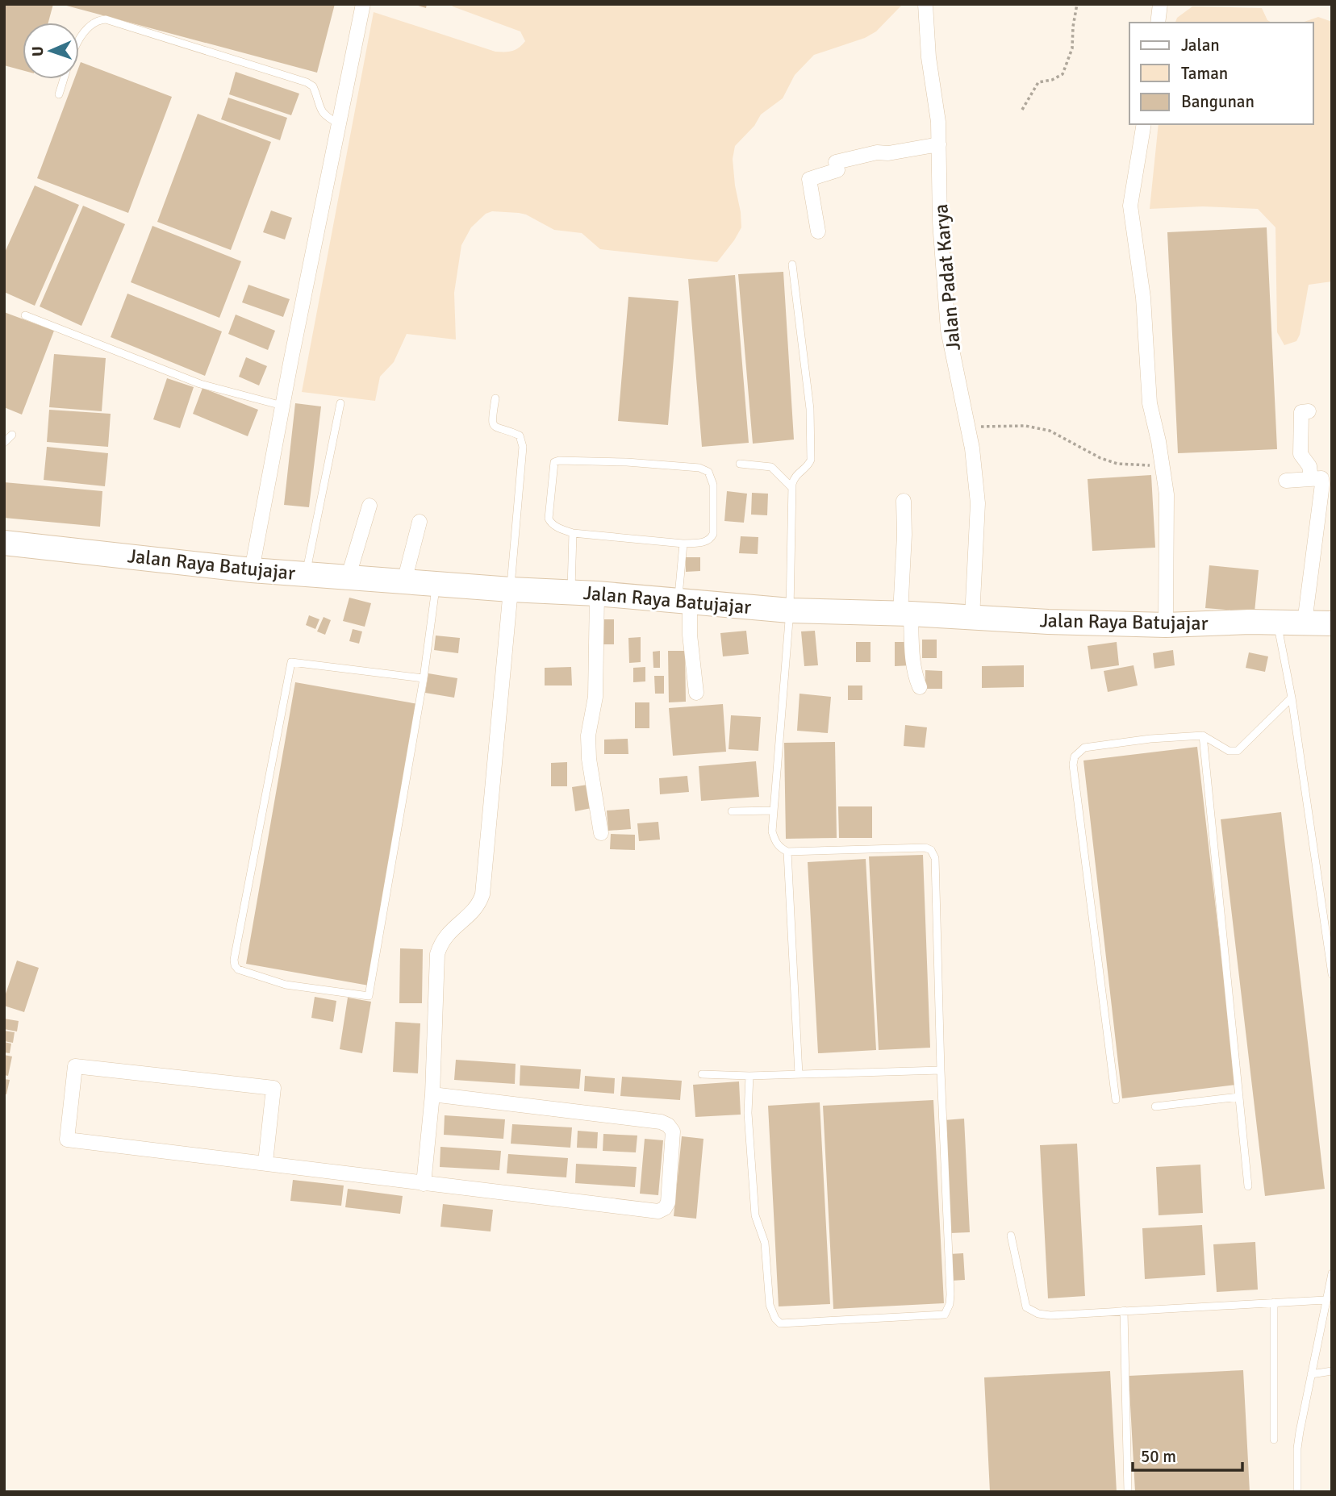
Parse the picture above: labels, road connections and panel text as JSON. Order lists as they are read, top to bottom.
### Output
{
  "streets": {
    "highway": ["Jalan Raya Batujajar"],
    "street": ["Jalan Padat Karya"]
  },
  "crossings": [
    ["Jalan Padat Karya", "Jalan Raya Batujajar"]
  ],
  "legend": ["Jalan", "Taman", "Bangunan"],
  "scale_bar": "50 m",
  "north": "left"
}
